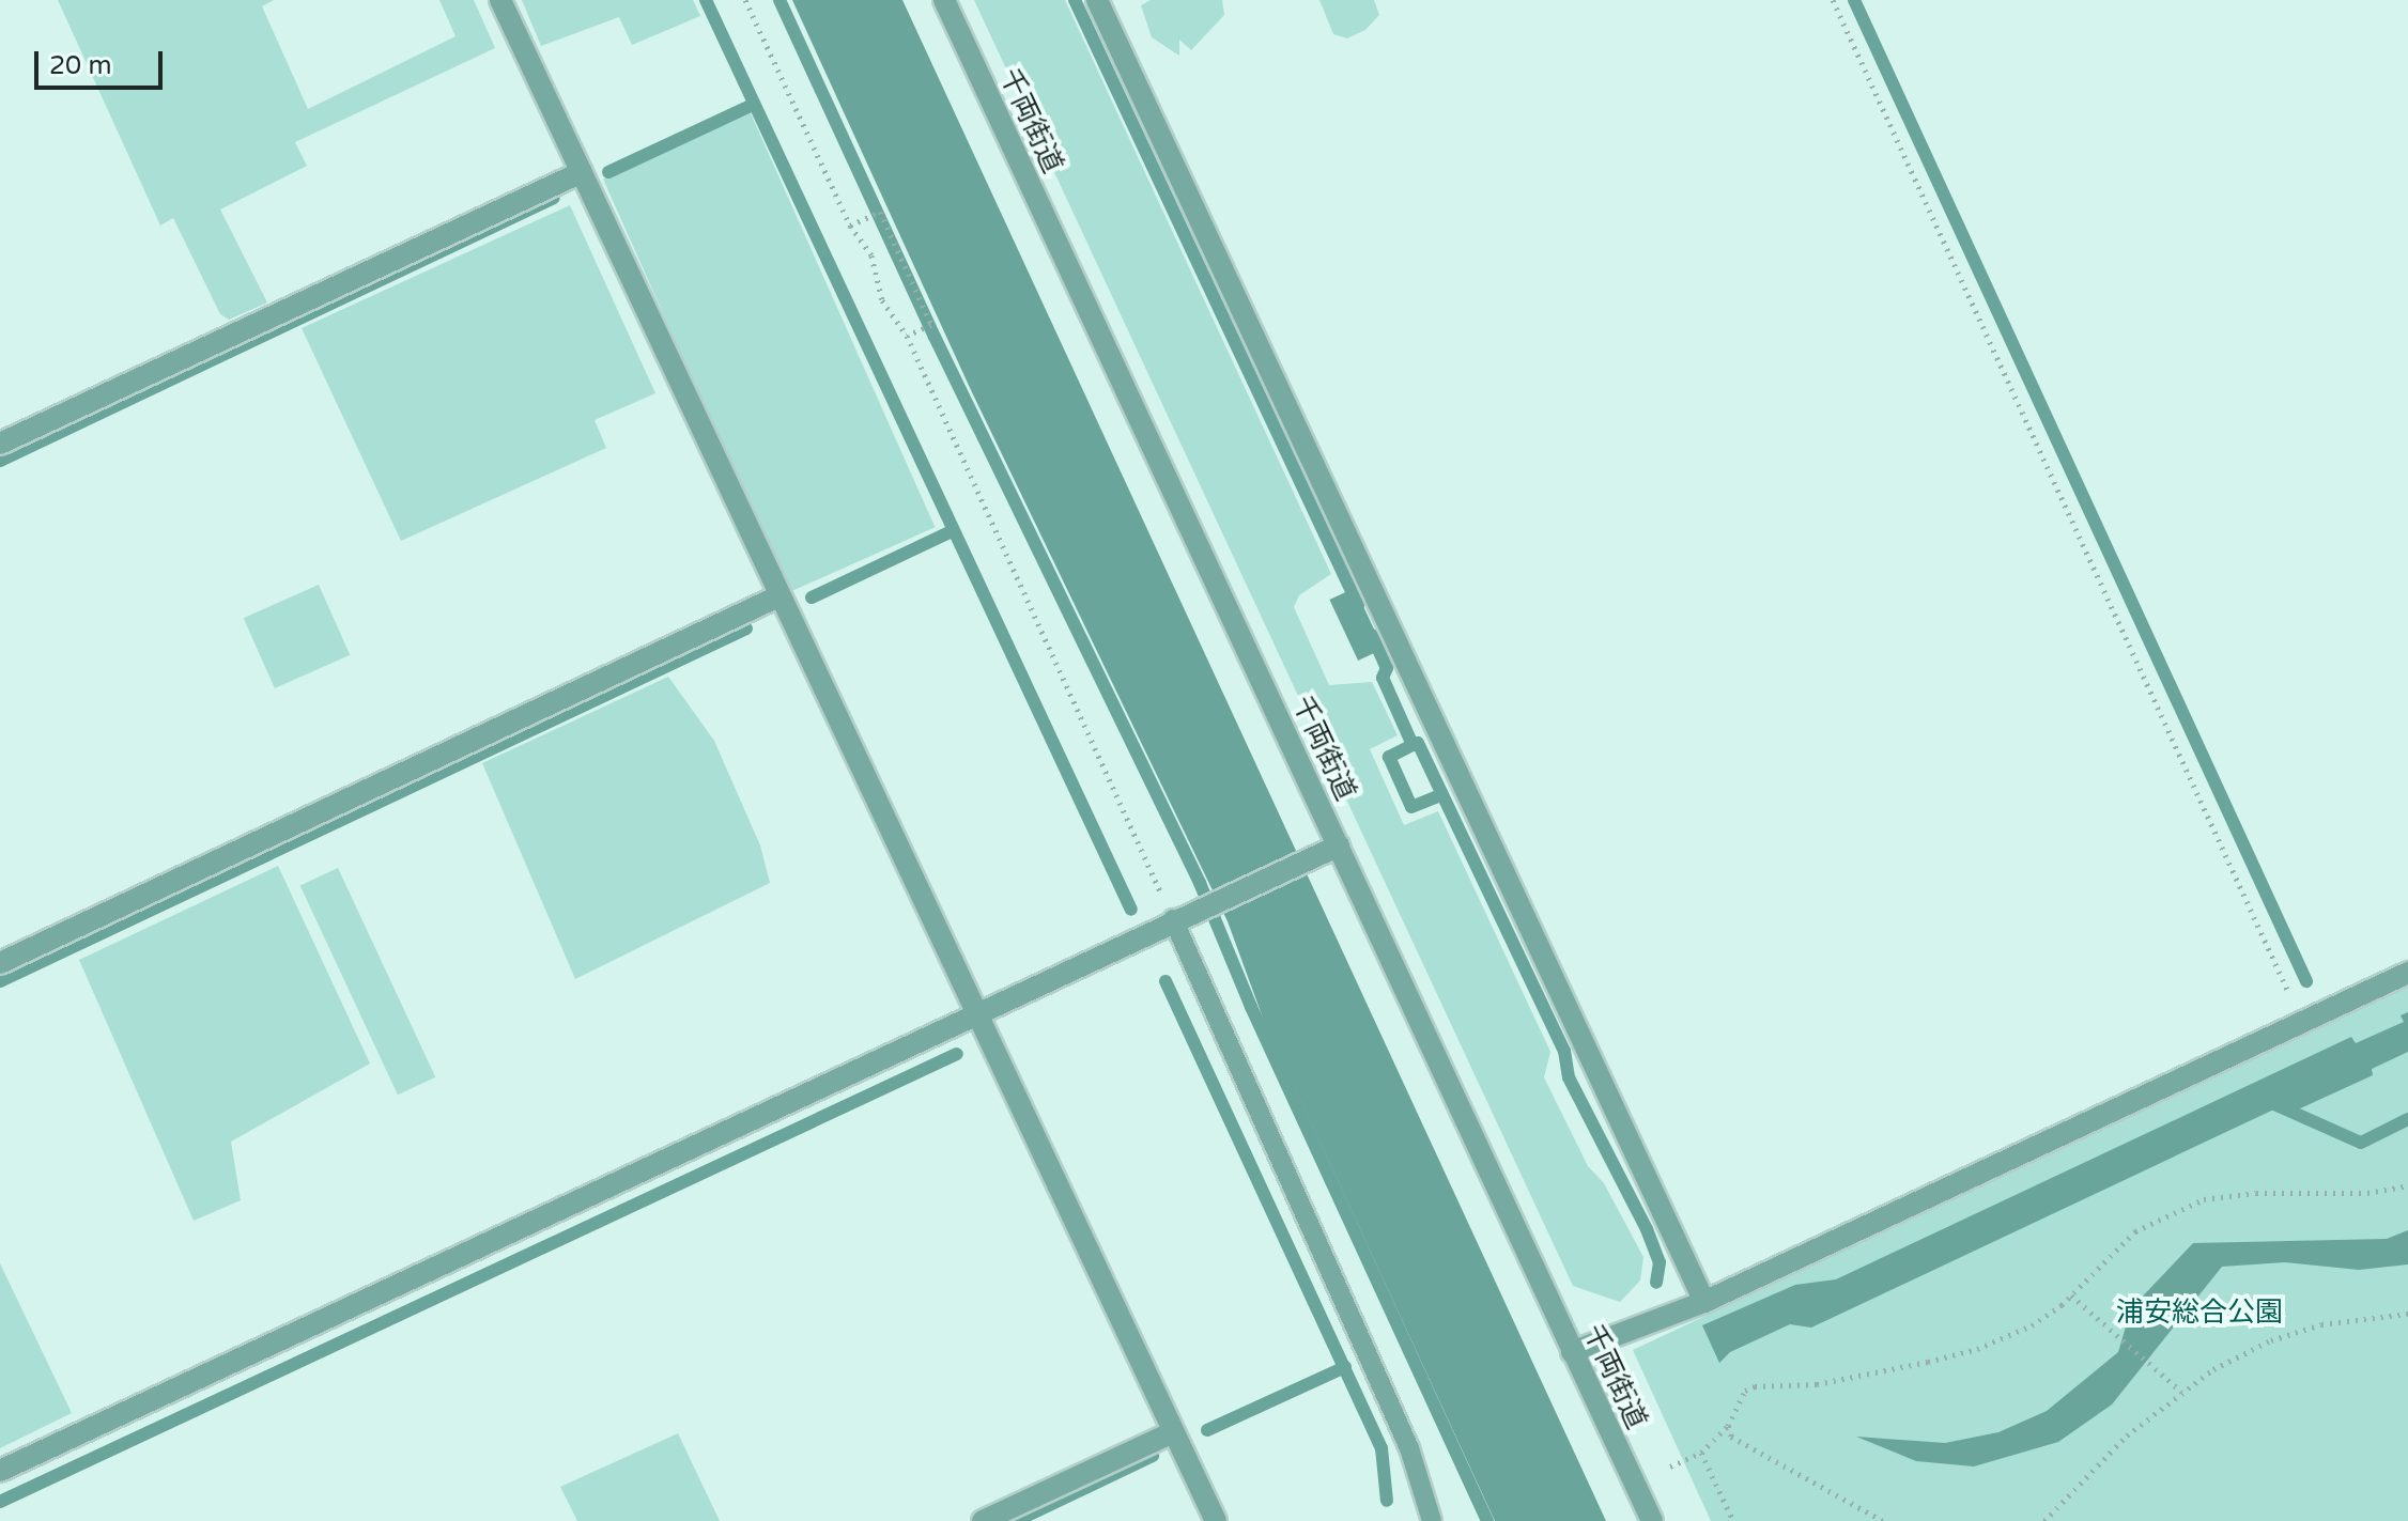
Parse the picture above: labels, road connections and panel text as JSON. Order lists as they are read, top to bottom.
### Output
{
  "streets": {
    "street": ["千両街道"]
  },
  "parks": ["浦安総合公園"],
  "scale_bar": "20 m"
}
